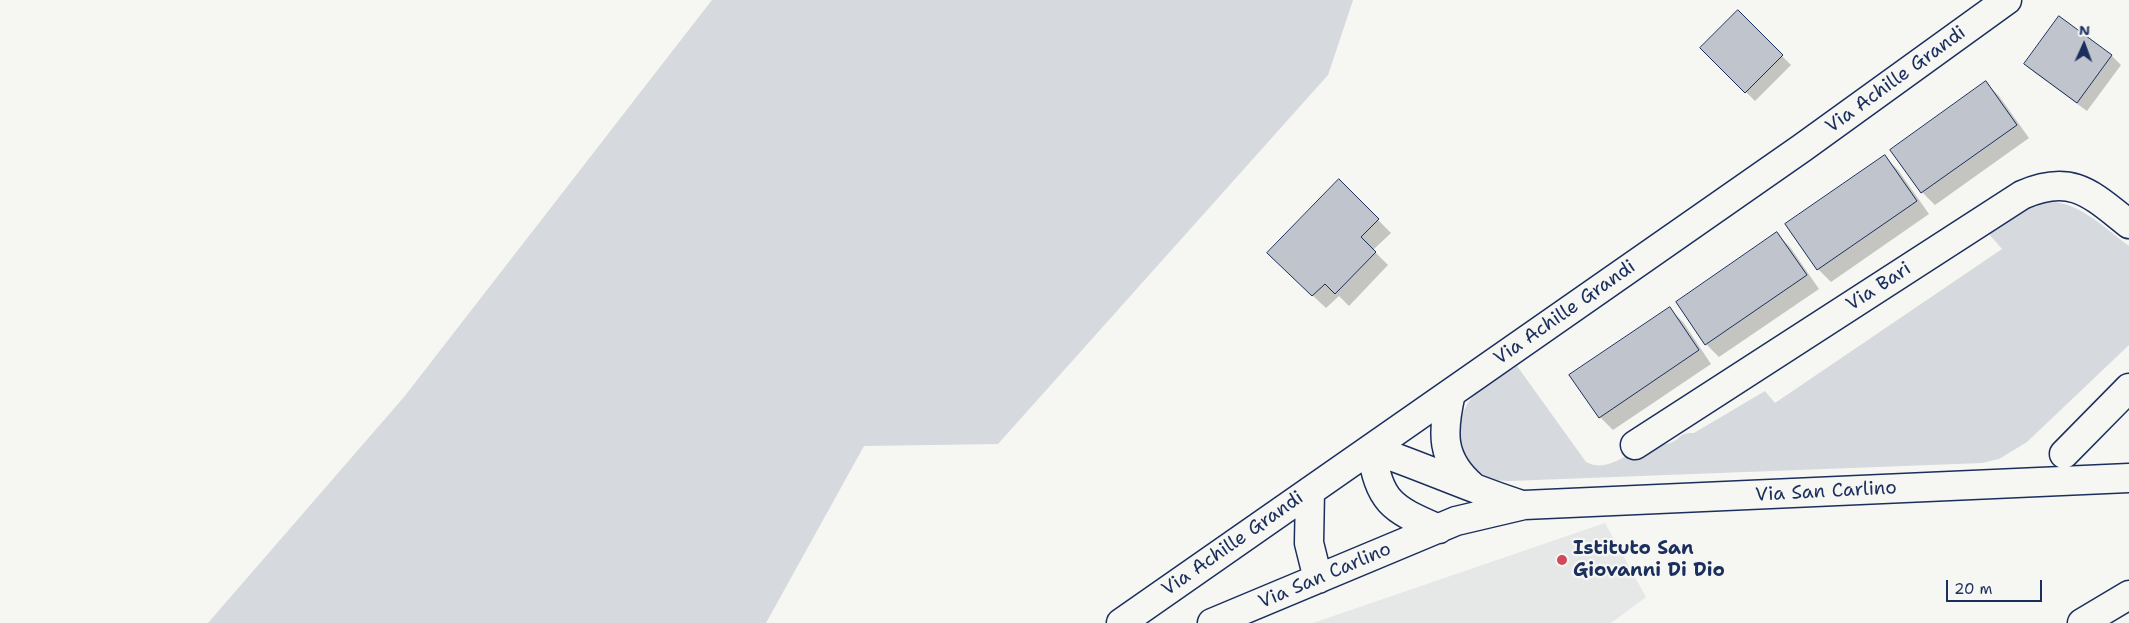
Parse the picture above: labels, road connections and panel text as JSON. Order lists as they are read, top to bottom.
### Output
{
  "streets": {
    "street": ["Via Achille Grandi", "Via Bari", "Via San Carlino"]
  },
  "crossings": [
    ["Via Achille Grandi", "Via San Carlino"]
  ],
  "places": ["Istituto San Giovanni Di Dio"],
  "scale_bar": "20 m",
  "north": "top"
}
